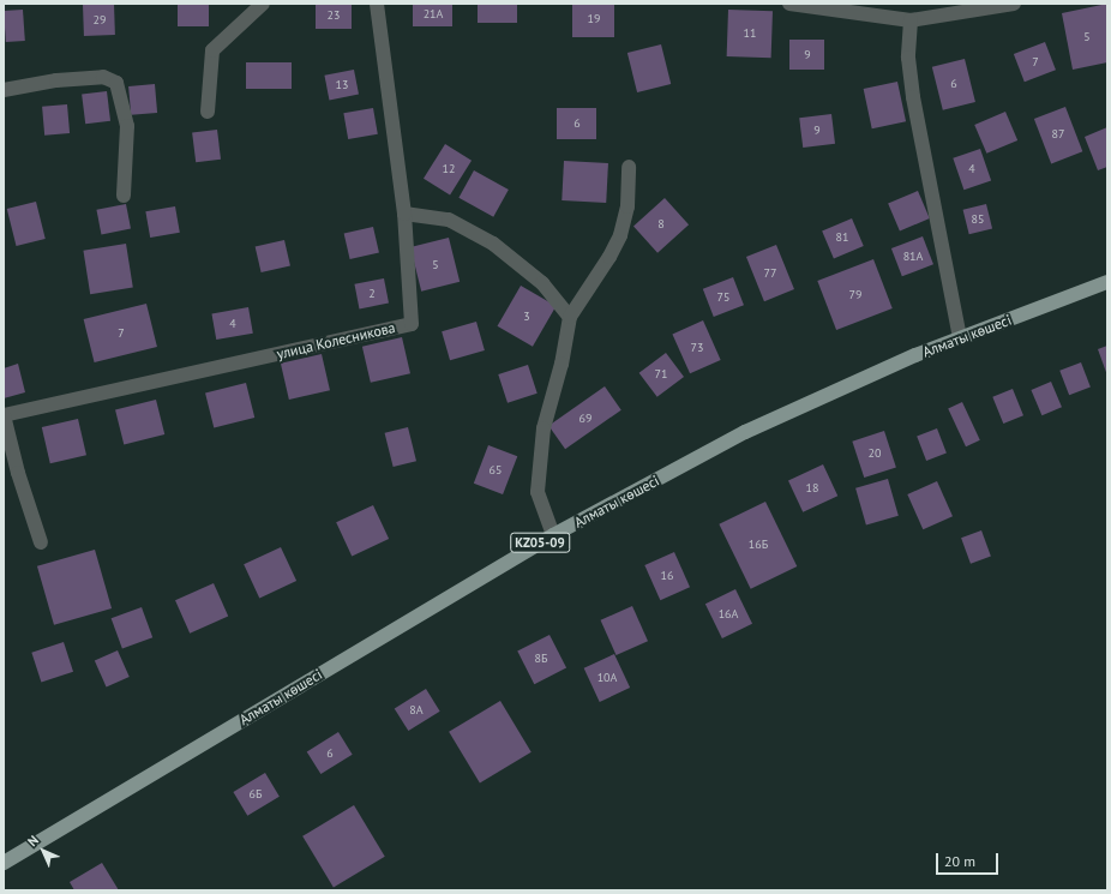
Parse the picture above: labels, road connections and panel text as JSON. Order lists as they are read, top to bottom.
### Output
{
  "streets": {
    "main road": ["Алматы көшесі", "KZ05-09"],
    "street": ["улица Колесникова"]
  },
  "house_numbers": [
    "21А",
    "23",
    "19",
    "29",
    "11",
    "5",
    "9",
    "7",
    "6",
    "13",
    "6",
    "9",
    "87",
    "12",
    "4",
    "85",
    "8",
    "81",
    "81А",
    "5",
    "77",
    "2",
    "79",
    "75",
    "3",
    "4",
    "7",
    "73",
    "71",
    "69",
    "20",
    "65",
    "18",
    "16Б",
    "16",
    "16А",
    "8Б",
    "10А",
    "8А",
    "6",
    "6Б"
  ],
  "scale_bar": "20 m",
  "north": "top left"
}
